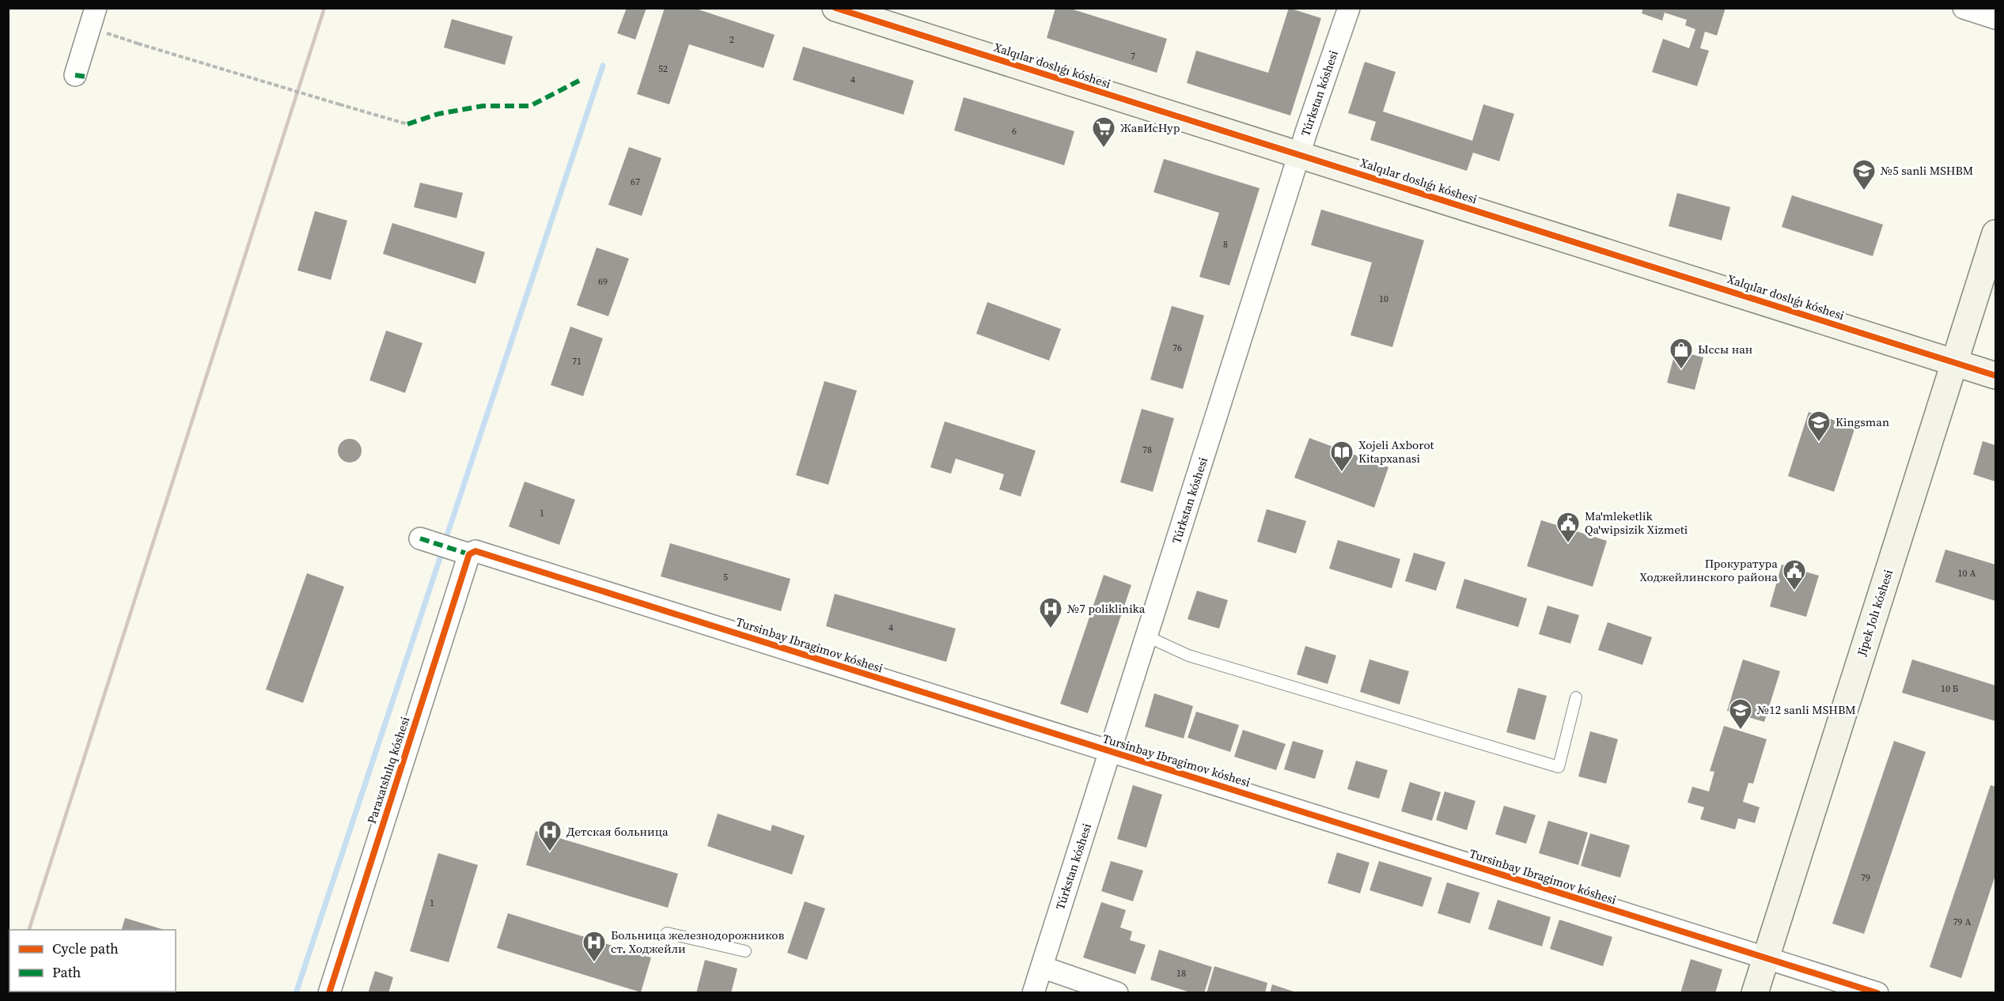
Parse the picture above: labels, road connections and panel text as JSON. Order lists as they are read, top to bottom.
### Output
{
  "streets": {
    "street": [
      "Xalqılar doslıǵı kóshesi",
      "Túrkstan kóshesi",
      "Jipek Jolı kóshesi",
      "Tursinbay Ibragimov kóshesi",
      "Paraxatshılıq kóshesi"
    ]
  },
  "crossings": [
    ["Xalqılar doslıǵı kóshesi", "Túrkstan kóshesi"],
    ["Xalqılar doslıǵı kóshesi", "Jipek Jolı kóshesi"],
    ["Túrkstan kóshesi", "Tursinbay Ibragimov kóshesi"],
    ["Jipek Jolı kóshesi", "Tursinbay Ibragimov kóshesi"],
    ["Tursinbay Ibragimov kóshesi", "Paraxatshılıq kóshesi"]
  ],
  "places": {
    "supermarket": ["ЖавИсНур"],
    "school or university": ["№5 sanli MSHBM", "Kingsman", "№12 sanli MSHBM"],
    "shop": ["Ыссы нан"],
    "library": ["Xojeli Axborot Kitapxanasi"],
    "public building": ["Ma'mleketlik Qa'wipsizik Xizmeti", "Прокуратура Ходжейлинского района"],
    "hospital": ["№7 poliklinika", "Детская больница", "Больница железнодорожников ст. Ходжейли"]
  },
  "house_numbers": [
    "2",
    "7",
    "52",
    "4",
    "6",
    "67",
    "8",
    "69",
    "10",
    "76",
    "71",
    "78",
    "1",
    "10 А",
    "5",
    "4",
    "10 Б",
    "79",
    "1",
    "79 А",
    "18"
  ],
  "legend": ["Cycle path", "Path"]
}
